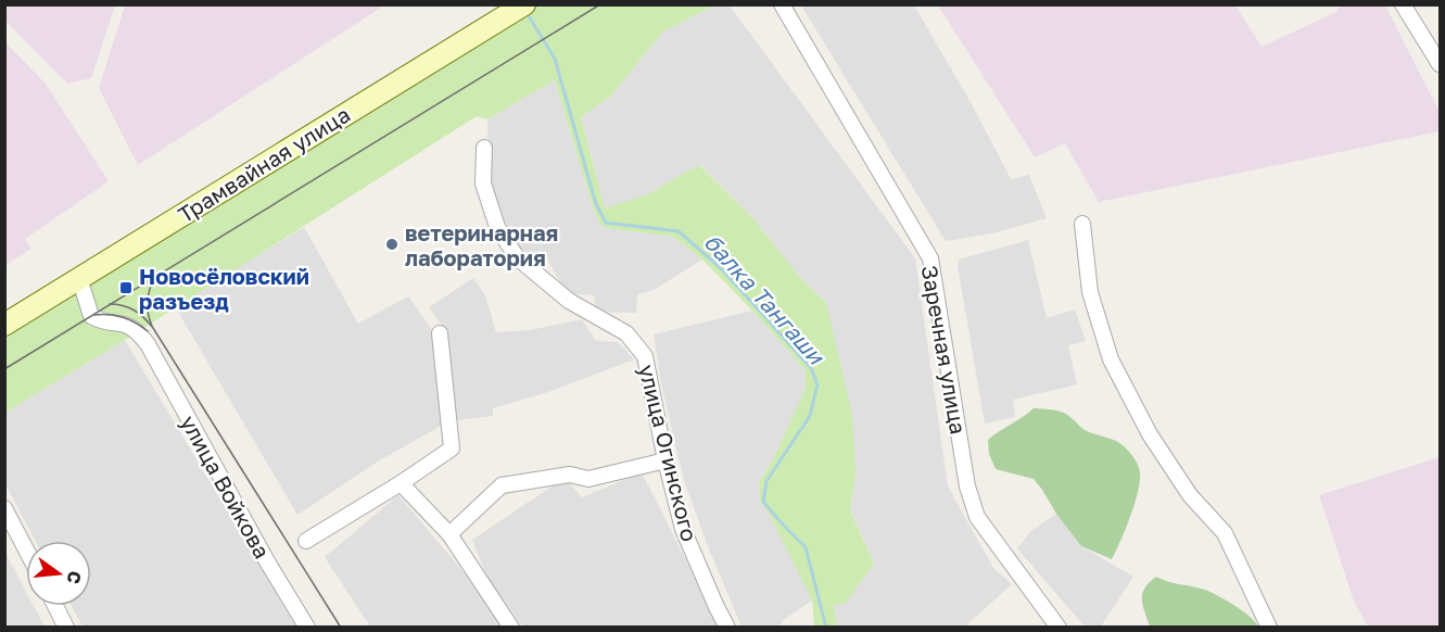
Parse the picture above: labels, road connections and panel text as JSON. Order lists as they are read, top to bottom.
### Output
{
  "streets": {
    "main road": ["Трамвайная улица"],
    "street": ["Заречная улица", "улица Огинского", "улица Войкова"]
  },
  "crossings": [
    ["Трамвайная улица", "улица Войкова"]
  ],
  "water": ["балка Тангаши"],
  "places": {
    "other": ["ветеринарная лаборатория"],
    "transit": ["Новосёловский разъезд"]
  },
  "north": "right"
}
